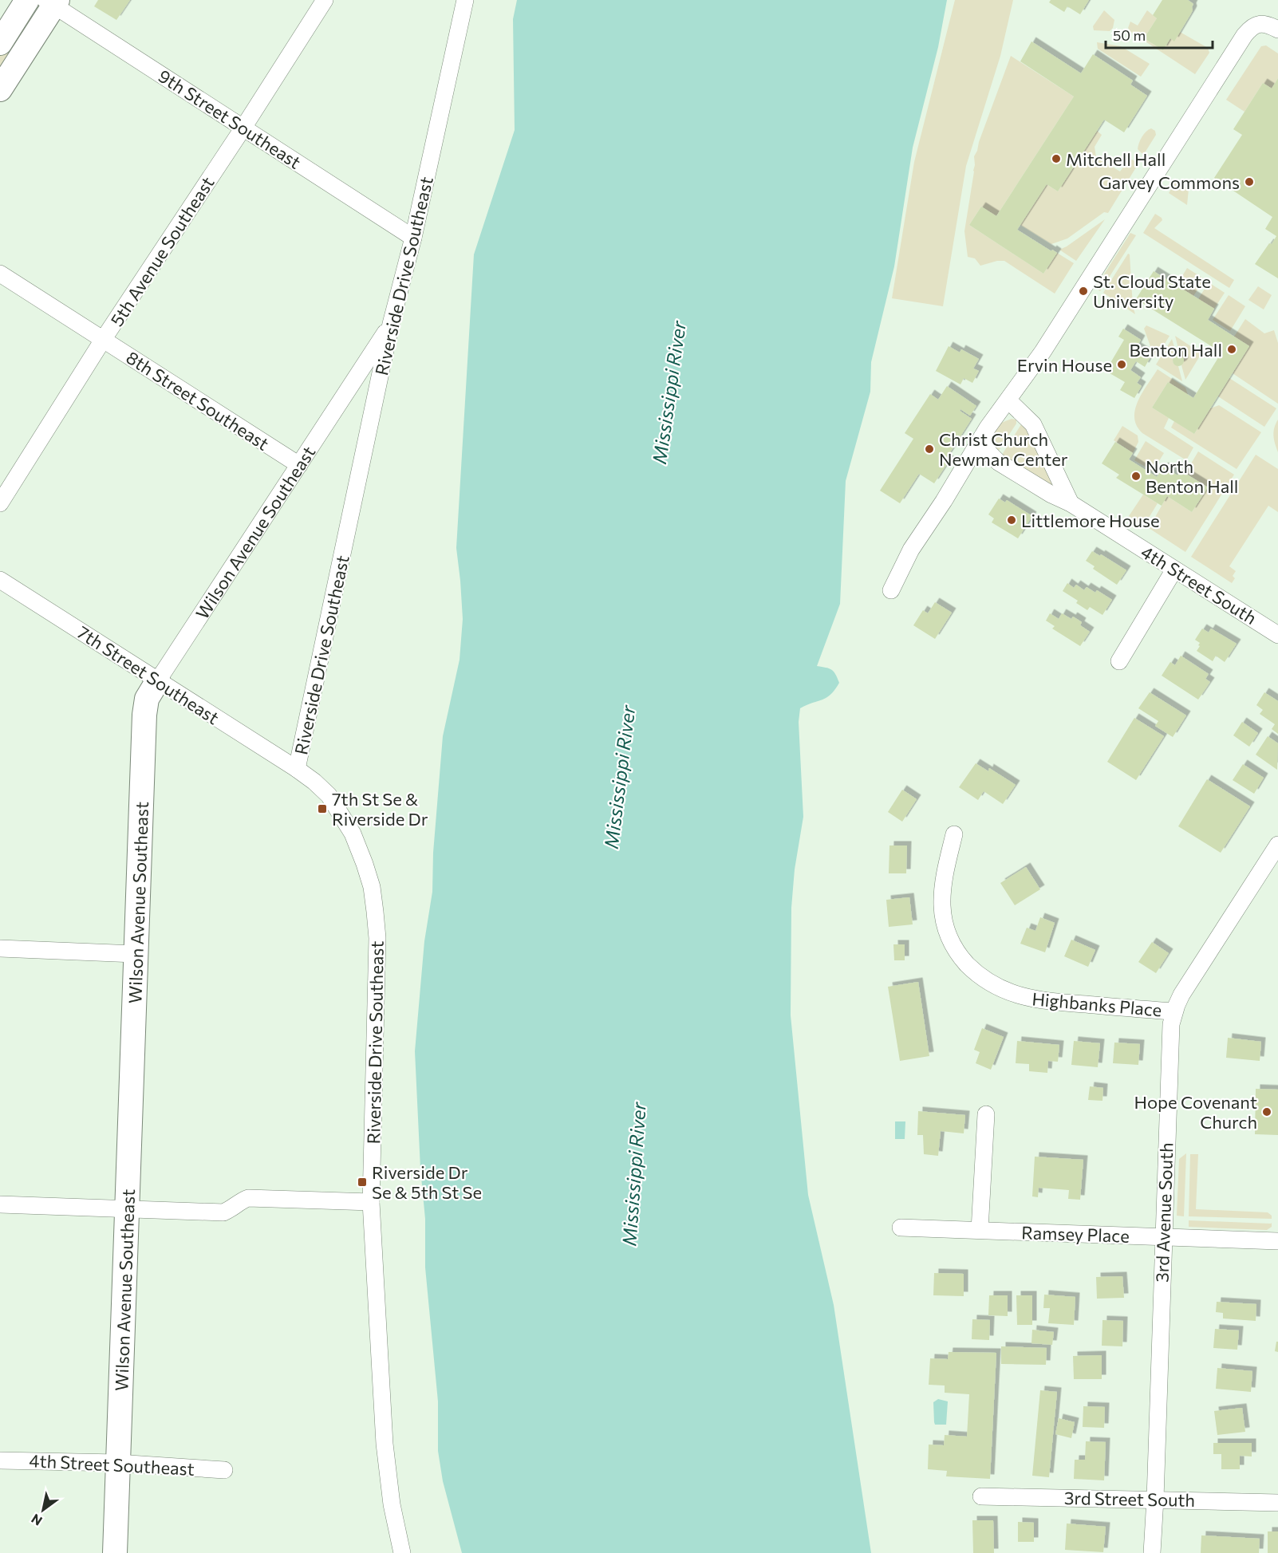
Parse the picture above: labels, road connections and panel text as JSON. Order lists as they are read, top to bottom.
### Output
{
  "streets": {
    "street": [
      "9th Street Southeast",
      "5th Avenue Southeast",
      "Riverside Drive Southeast",
      "8th Street Southeast",
      "Wilson Avenue Southeast",
      "4th Street South",
      "7th Street Southeast",
      "Highbanks Place",
      "3rd Avenue South",
      "Ramsey Place",
      "4th Street Southeast",
      "3rd Street South"
    ]
  },
  "crossings": [
    ["9th Street Southeast", "5th Avenue Southeast"],
    ["9th Street Southeast", "Riverside Drive Southeast"],
    ["5th Avenue Southeast", "8th Street Southeast"],
    ["Riverside Drive Southeast", "Wilson Avenue Southeast"],
    ["Riverside Drive Southeast", "7th Street Southeast"],
    ["8th Street Southeast", "Wilson Avenue Southeast"],
    ["Wilson Avenue Southeast", "7th Street Southeast"],
    ["Wilson Avenue Southeast", "4th Street Southeast"],
    ["Highbanks Place", "3rd Avenue South"],
    ["3rd Avenue South", "Ramsey Place"],
    ["3rd Avenue South", "3rd Street South"]
  ],
  "water": ["Mississippi River"],
  "places": {
    "other": [
      "Mitchell Hall",
      "Garvey Commons",
      "St. Cloud State University",
      "Benton Hall",
      "Ervin House",
      "Christ Church Newman Center",
      "North Benton Hall",
      "Littlemore House",
      "Hope Covenant Church"
    ],
    "transit": ["7th St Se & Riverside Dr", "Riverside Dr Se & 5th St Se"]
  },
  "scale_bar": "50 m",
  "north": "bottom left"
}
